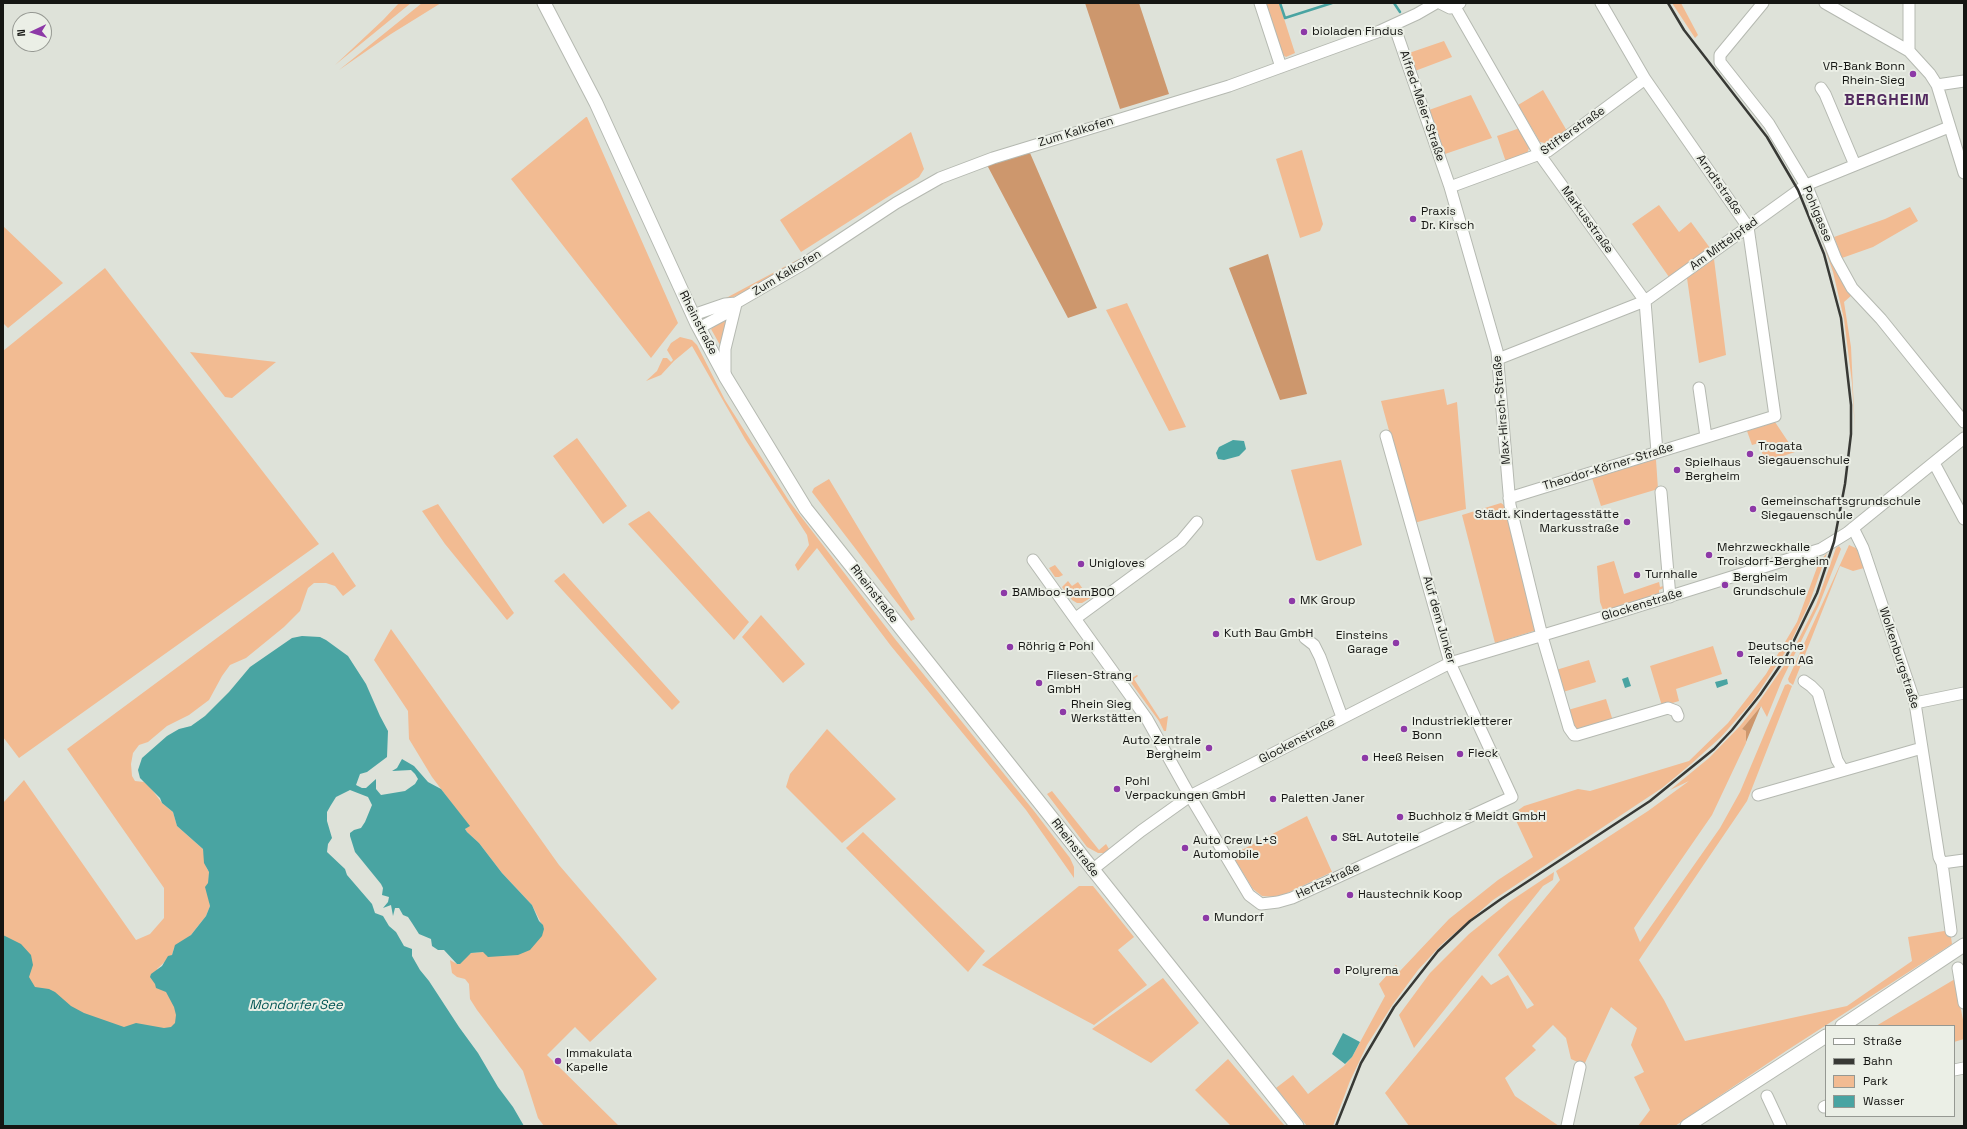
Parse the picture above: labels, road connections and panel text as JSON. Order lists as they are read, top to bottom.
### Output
{
  "streets": {
    "main road": ["Rheinstraße"],
    "street": [
      "Alfred-Meier-Straße",
      "Stifterstraße",
      "Zum Kalkofen",
      "Arndtstraße",
      "Pohlgasse",
      "Markusstraße",
      "Am Mittelpfad",
      "Max-Hirsch-Straße",
      "Theodor-Körner-Straße",
      "Glockenstraße",
      "Auf dem Junker",
      "Wolkenburgstraße",
      "Hertzstraße"
    ]
  },
  "crossings": [
    ["Alfred-Meier-Straße", "Stifterstraße"],
    ["Alfred-Meier-Straße", "Zum Kalkofen"],
    ["Alfred-Meier-Straße", "Max-Hirsch-Straße"],
    ["Stifterstraße", "Arndtstraße"],
    ["Stifterstraße", "Markusstraße"],
    ["Stifterstraße", "Max-Hirsch-Straße"],
    ["Zum Kalkofen", "Rheinstraße"],
    ["Arndtstraße", "Am Mittelpfad"],
    ["Arndtstraße", "Theodor-Körner-Straße"],
    ["Pohlgasse", "Am Mittelpfad"],
    ["Markusstraße", "Am Mittelpfad"],
    ["Am Mittelpfad", "Max-Hirsch-Straße"],
    ["Rheinstraße", "Glockenstraße"],
    ["Max-Hirsch-Straße", "Theodor-Körner-Straße"],
    ["Max-Hirsch-Straße", "Glockenstraße"],
    ["Glockenstraße", "Auf dem Junker"],
    ["Glockenstraße", "Wolkenburgstraße"],
    ["Glockenstraße", "Hertzstraße"],
    ["Auf dem Junker", "Hertzstraße"]
  ],
  "districts": ["BERGHEIM"],
  "water": ["Mondorfer See"],
  "places": [
    "bioladen Findus",
    "VR-Bank Bonn Rhein-Sieg",
    "Praxis Dr. Kirsch",
    "Trogata Siegauenschule",
    "Spielhaus Bergheim",
    "Gemeinschaftsgrundschule Siegauenschule",
    "Städt. Kindertagesstätte Markusstraße",
    "Mehrzweckhalle Troisdorf-Bergheim",
    "Unigloves",
    "Turnhalle",
    "Bergheim Grundschule",
    "BAMboo-bamBOO",
    "MK Group",
    "Kuth Bau GmbH",
    "Einsteins Garage",
    "Röhrig & Pohl",
    "Deutsche Telekom AG",
    "Fliesen-Strang GmbH",
    "Rhein Sieg Werkstätten",
    "Industriekletterer Bonn",
    "Auto Zentrale Bergheim",
    "Fleck",
    "Heeß Reisen",
    "Pohl Verpackungen GmbH",
    "Paletten Janer",
    "Buchholz & Meidt GmbH",
    "S&L Autoteile",
    "Auto Crew L+S Automobile",
    "Haustechnik Koop",
    "Mundorf",
    "Polyrema",
    "Immakulata Kapelle"
  ],
  "legend": [
    "Straße",
    "Bahn",
    "Park",
    "Wasser"
  ],
  "north": "left"
}
